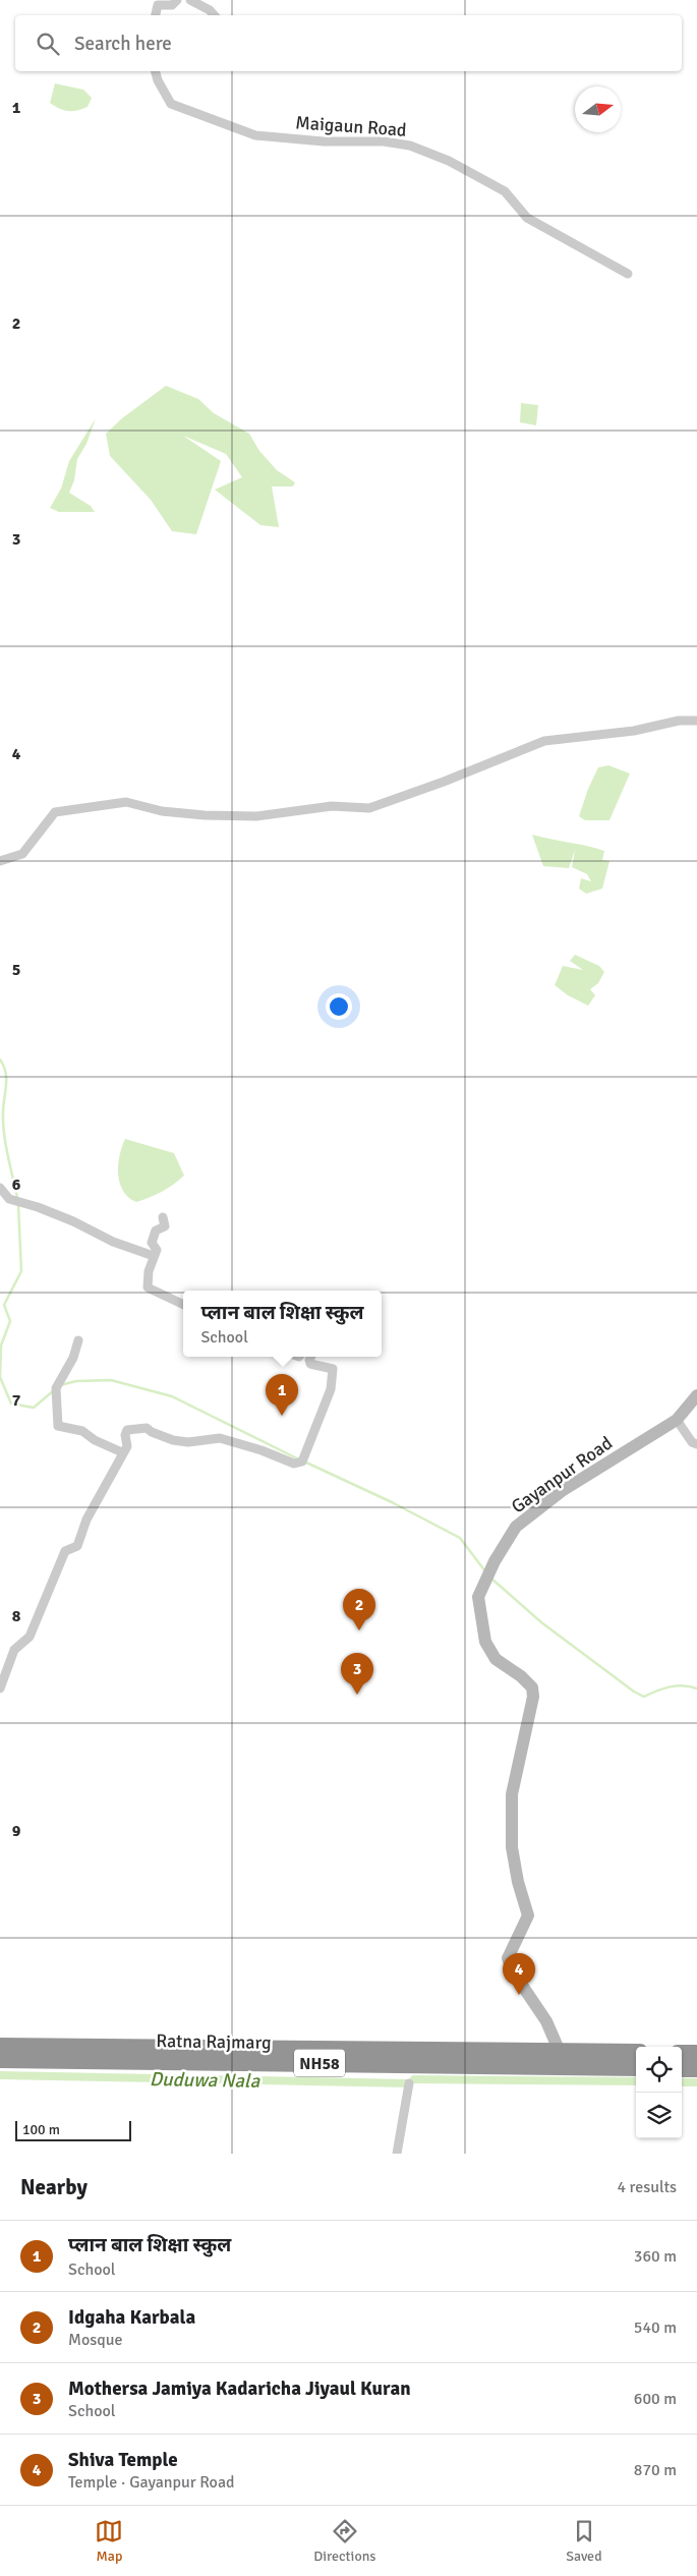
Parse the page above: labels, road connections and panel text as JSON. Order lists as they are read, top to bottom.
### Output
{
  "streets": {
    "highway": ["Ratna Rajmarg", "NH58"],
    "street": ["Maigaun Road", "Gayanpur Road"]
  },
  "crossings": [
    ["Gayanpur Road", "Ratna Rajmarg"]
  ],
  "water": ["Duduwa Nala"],
  "scale_bar": "100 m",
  "north": "right",
  "page": {
    "search": "Search here",
    "popup": ["प्लान बाल शिक्षा स्कुल", "School"],
    "pins": [
      "1",
      "2",
      "3",
      "4"
    ],
    "scale": "100 m",
    "heading": ["Nearby", "4 results"],
    "list": [
      {
        "mark": "1",
        "name": "प्लान बाल शिक्षा स्कुल",
        "note": "School",
        "value": "360 m"
      },
      {
        "mark": "2",
        "name": "Idgaha Karbala",
        "note": "Mosque",
        "value": "540 m"
      },
      {
        "mark": "3",
        "name": "Mothersa Jamiya Kadaricha Jiyaul Kuran",
        "note": "School",
        "value": "600 m"
      },
      {
        "mark": "4",
        "name": "Shiva Temple",
        "note": "Temple · Gayanpur Road",
        "value": "870 m"
      }
    ],
    "nav": ["Map", "Directions", "Saved"]
  },
  "grid": {
    "rows": [
      "1",
      "2",
      "3",
      "4",
      "5",
      "6",
      "7",
      "8",
      "9"
    ]
  }
}
